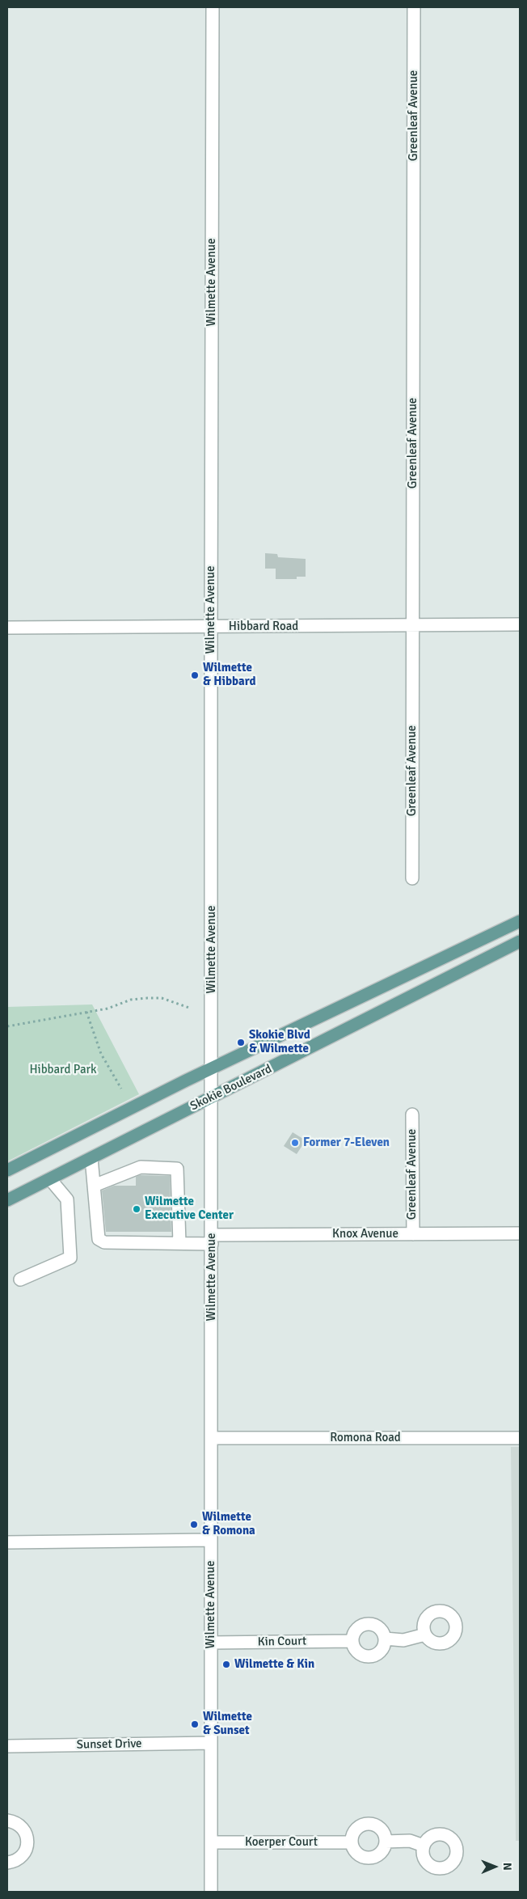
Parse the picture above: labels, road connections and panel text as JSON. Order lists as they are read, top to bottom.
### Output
{
  "streets": {
    "main road": ["Skokie Boulevard"],
    "street": [
      "Greenleaf Avenue",
      "Wilmette Avenue",
      "Hibbard Road",
      "Knox Avenue",
      "Romona Road",
      "Kin Court",
      "Sunset Drive",
      "Koerper Court"
    ]
  },
  "crossings": [
    ["Greenleaf Avenue", "Hibbard Road"],
    ["Greenleaf Avenue", "Knox Avenue"],
    ["Wilmette Avenue", "Hibbard Road"],
    ["Wilmette Avenue", "Skokie Boulevard"],
    ["Wilmette Avenue", "Knox Avenue"],
    ["Wilmette Avenue", "Romona Road"],
    ["Wilmette Avenue", "Kin Court"],
    ["Wilmette Avenue", "Sunset Drive"],
    ["Wilmette Avenue", "Koerper Court"]
  ],
  "parks": ["Hibbard Park"],
  "places": [
    "Wilmette & Hibbard",
    "Skokie Blvd & Wilmette",
    "Former 7-Eleven",
    "Wilmette Executive Center",
    "Wilmette & Romona",
    "Wilmette & Kin",
    "Wilmette & Sunset"
  ],
  "north": "right"
}
